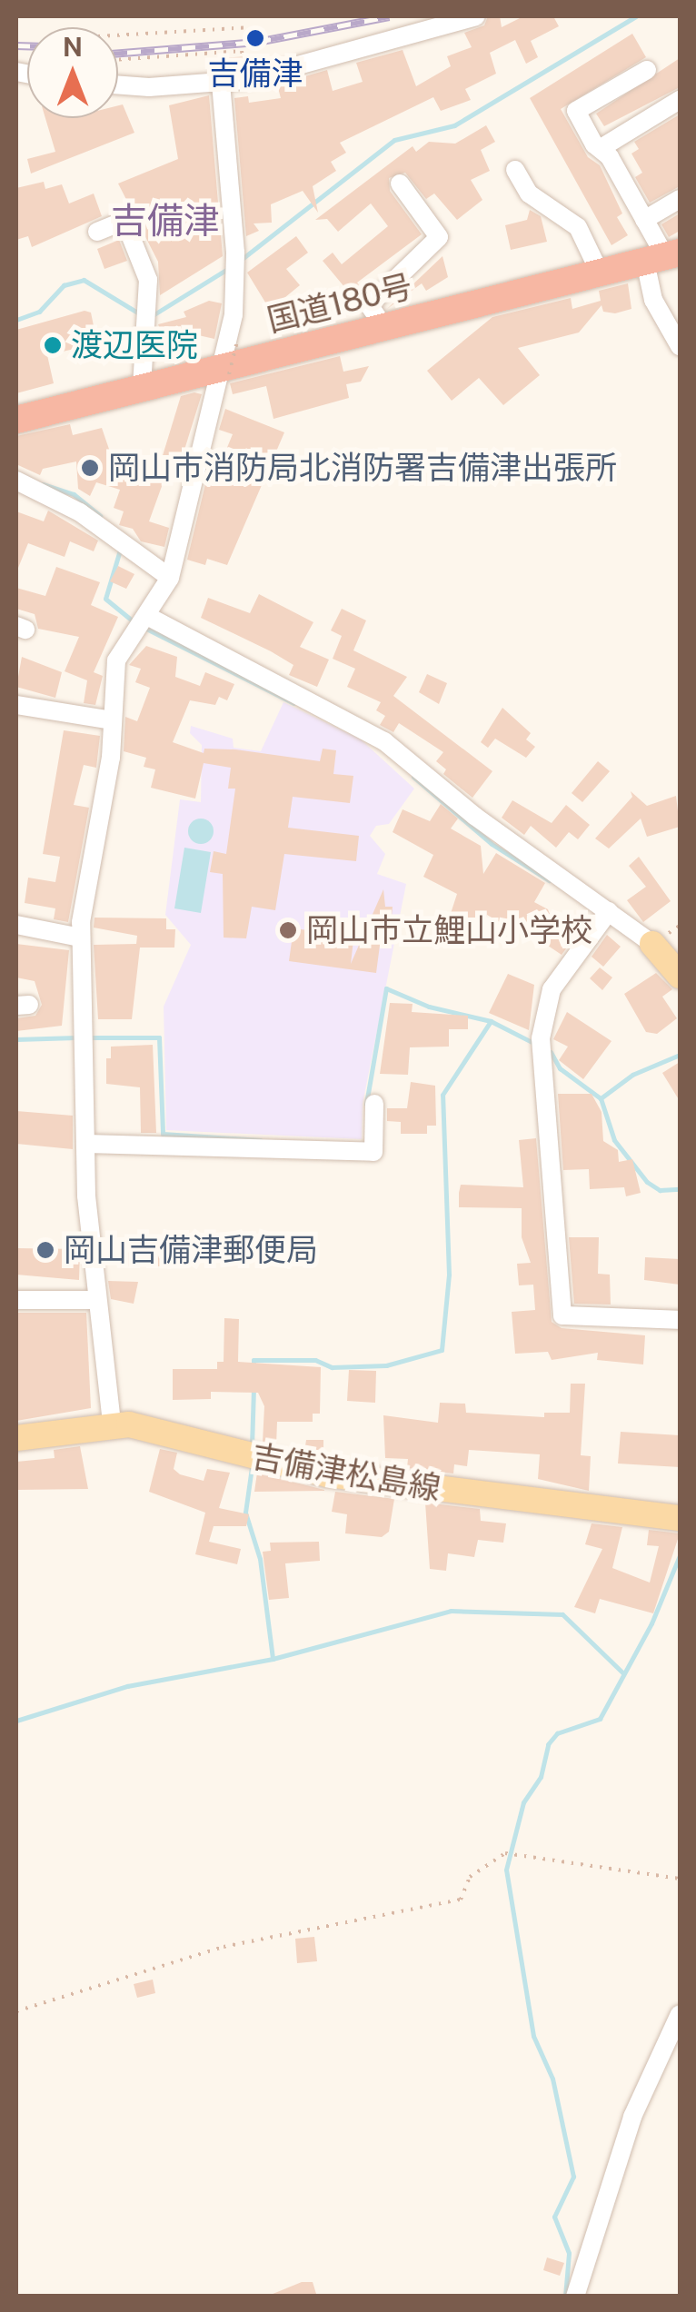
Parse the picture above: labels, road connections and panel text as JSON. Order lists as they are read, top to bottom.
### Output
{
  "streets": {
    "highway": ["国道180号"],
    "main road": ["吉備津松島線"]
  },
  "districts": ["吉備津"],
  "places": [
    "吉備津",
    "渡辺医院",
    "岡山市消防局北消防署吉備津出張所",
    "岡山市立鯉山小学校",
    "岡山吉備津郵便局"
  ],
  "north": "top"
}
